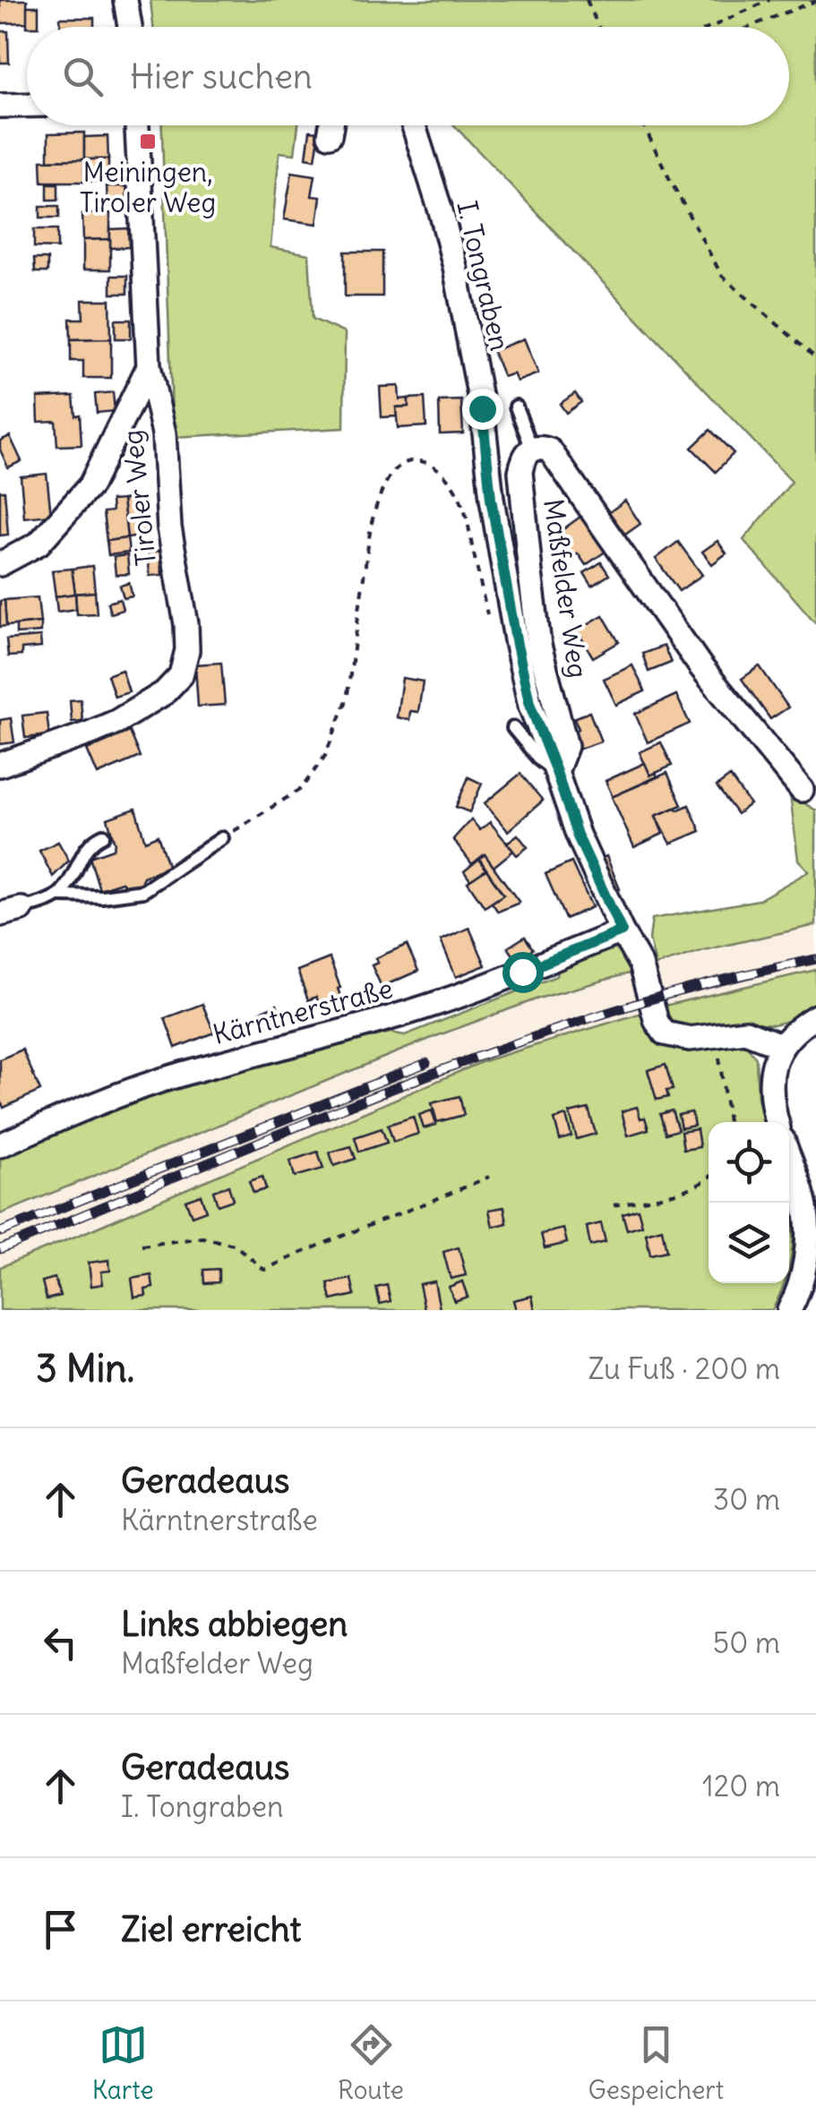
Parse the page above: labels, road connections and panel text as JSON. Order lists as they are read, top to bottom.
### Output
{
  "streets": {
    "street": [
      "I. Tongraben",
      "Tiroler Weg",
      "Maßfelder Weg",
      "Kärntnerstraße"
    ]
  },
  "crossings": [
    ["I. Tongraben", "Maßfelder Weg"],
    ["Maßfelder Weg", "Kärntnerstraße"]
  ],
  "places": {
    "transit": ["Meiningen, Tiroler Weg"]
  },
  "page": {
    "search": "Hier suchen",
    "heading": ["3 Min.", "Zu Fuß · 200 m"],
    "list": [
      ["Geradeaus", "Kärntnerstraße", "30 m"],
      ["Links abbiegen", "Maßfelder Weg", "50 m"],
      ["Geradeaus", "I. Tongraben", "120 m"],
      "Ziel erreicht"
    ],
    "nav": ["Karte", "Route", "Gespeichert"]
  }
}
